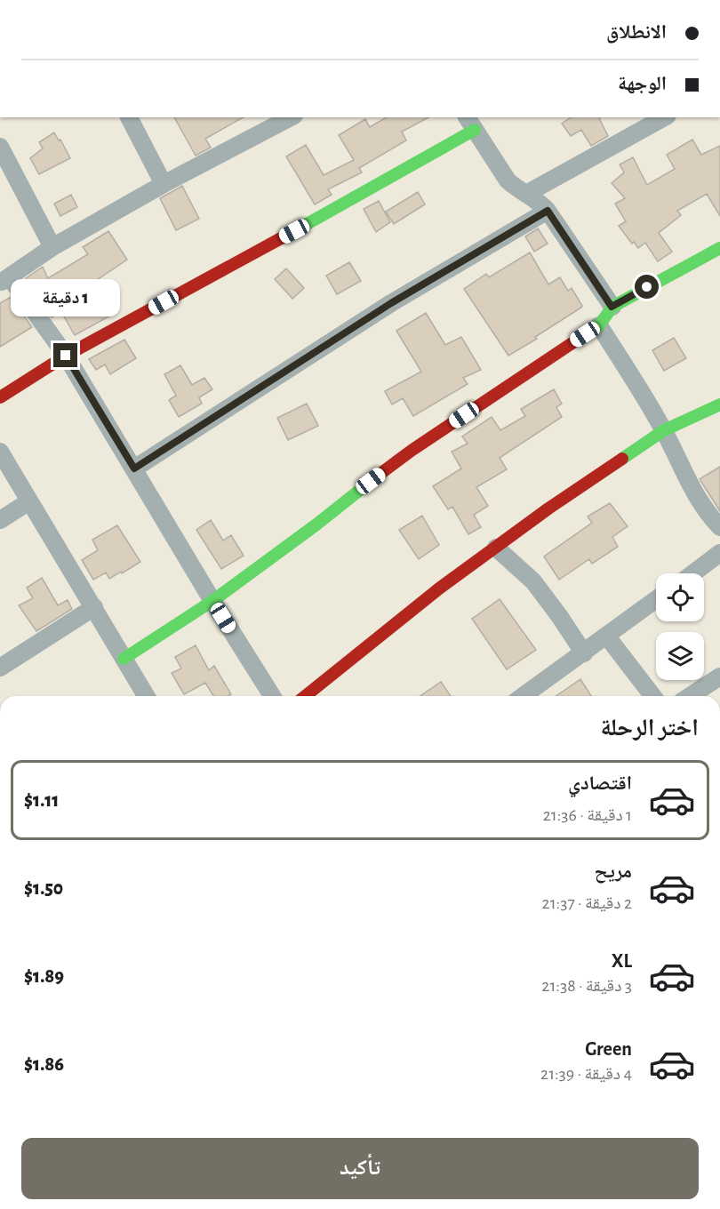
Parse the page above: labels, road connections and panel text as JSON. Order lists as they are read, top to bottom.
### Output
{
  "page": {
    "banner": ["الانطلاق", "الوجهة"],
    "bubble": "1 دقيقة",
    "heading": "اختر الرحلة",
    "list": [
      {
        "name": "اقتصادي",
        "note": "1 دقيقة · 21:36",
        "value": "$1.11"
      },
      {
        "name": "مريح",
        "note": "2 دقيقة · 21:37",
        "value": "$1.50"
      },
      {
        "name": "XL",
        "note": "3 دقيقة · 21:38",
        "value": "$1.89"
      },
      {
        "name": "Green",
        "note": "4 دقيقة · 21:39",
        "value": "$1.86"
      }
    ],
    "buttons": "تأكيد"
  }
}
